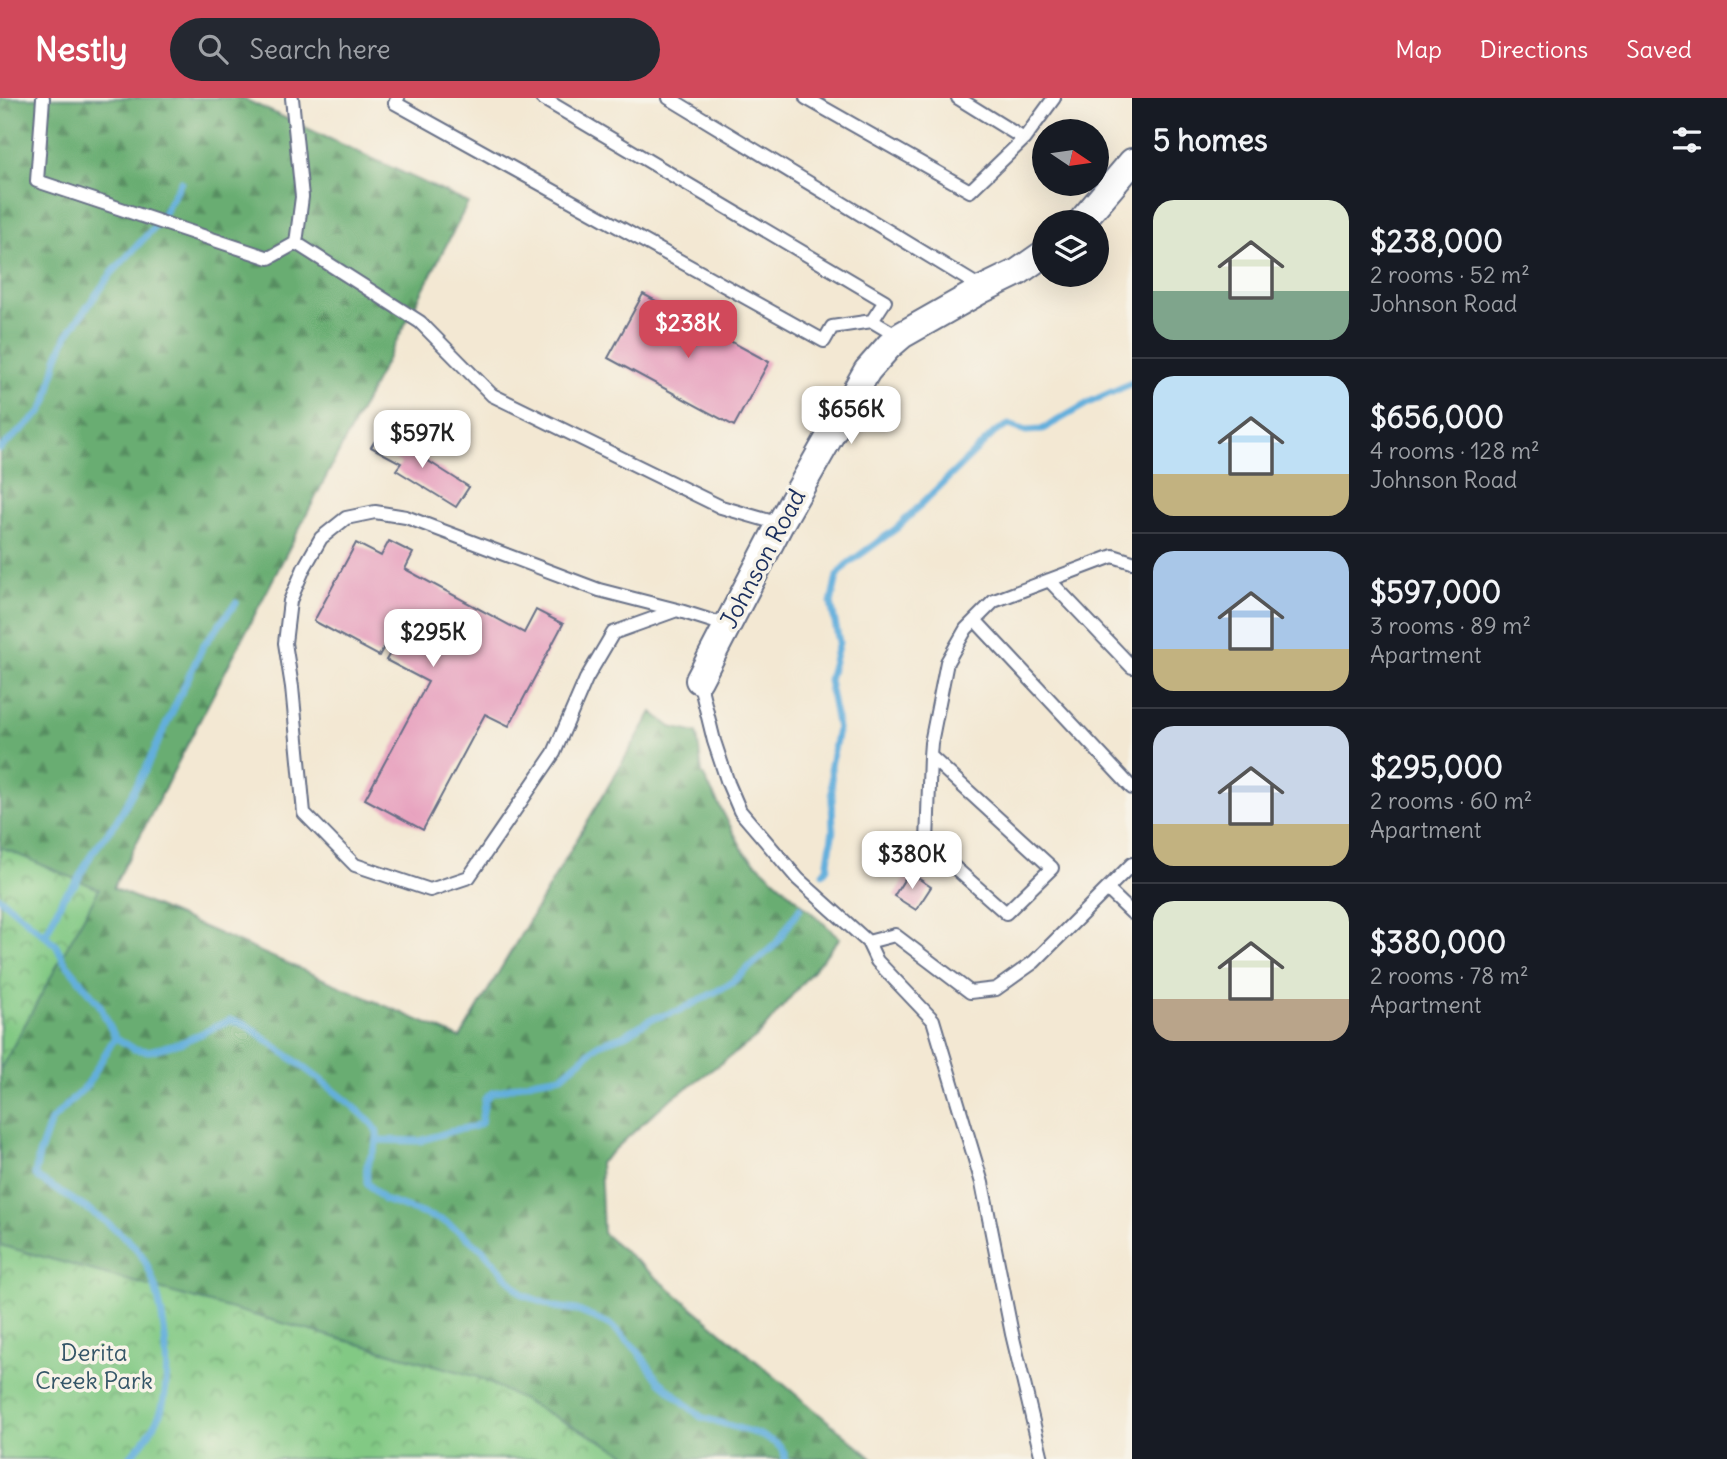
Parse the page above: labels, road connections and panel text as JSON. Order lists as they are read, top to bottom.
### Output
{
  "streets": {
    "street": ["Johnson Road"]
  },
  "parks": ["Derita Creek Park"],
  "north": "right",
  "page": {
    "header": "Nestly",
    "search": "Search here",
    "nav": ["Map", "Directions", "Saved"],
    "heading": "5 homes",
    "list": [
      {
        "name": "$238,000",
        "note": "2 rooms · 52 m² · Johnson Road"
      },
      {
        "name": "$656,000",
        "note": "4 rooms · 128 m² · Johnson Road"
      },
      {
        "name": "$597,000",
        "note": "3 rooms · 89 m² · Apartment"
      },
      {
        "name": "$295,000",
        "note": "2 rooms · 60 m² · Apartment"
      },
      {
        "name": "$380,000",
        "note": "2 rooms · 78 m² · Apartment"
      }
    ],
    "price": [
      "$238K",
      "$656K",
      "$597K",
      "$295K",
      "$380K"
    ]
  }
}
